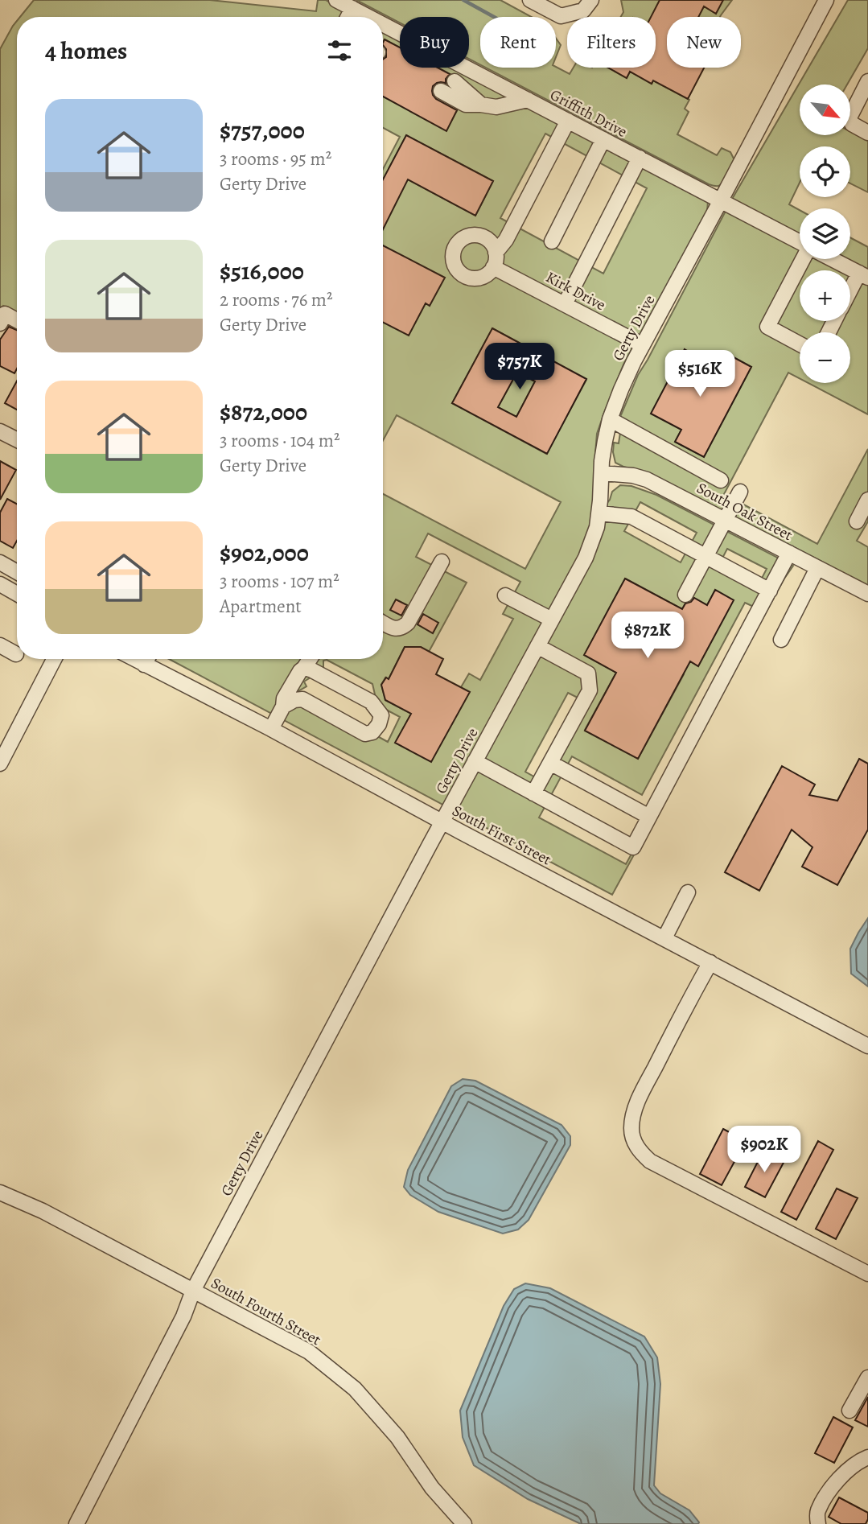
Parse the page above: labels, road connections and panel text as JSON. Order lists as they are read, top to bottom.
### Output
{
  "streets": {
    "street": [
      "Griffith Drive",
      "Kirk Drive",
      "Gerty Drive",
      "South Oak Street",
      "South First Street",
      "South Fourth Street"
    ]
  },
  "crossings": [
    ["Griffith Drive", "Kirk Drive"],
    ["Griffith Drive", "Gerty Drive"],
    ["Kirk Drive", "Gerty Drive"],
    ["Gerty Drive", "South Oak Street"],
    ["Gerty Drive", "South First Street"],
    ["Gerty Drive", "South Fourth Street"]
  ],
  "north": "bottom right",
  "page": {
    "chip": [
      "Buy",
      "Rent",
      "Filters",
      "New"
    ],
    "heading": "4 homes",
    "map_buttons": ["+", "−"],
    "list": [
      {
        "name": "$757,000",
        "note": "3 rooms · 95 m² · Gerty Drive"
      },
      {
        "name": "$516,000",
        "note": "2 rooms · 76 m² · Gerty Drive"
      },
      {
        "name": "$872,000",
        "note": "3 rooms · 104 m² · Gerty Drive"
      },
      {
        "name": "$902,000",
        "note": "3 rooms · 107 m² · Apartment"
      }
    ],
    "price": [
      "$757K",
      "$516K",
      "$872K",
      "$902K"
    ]
  }
}
